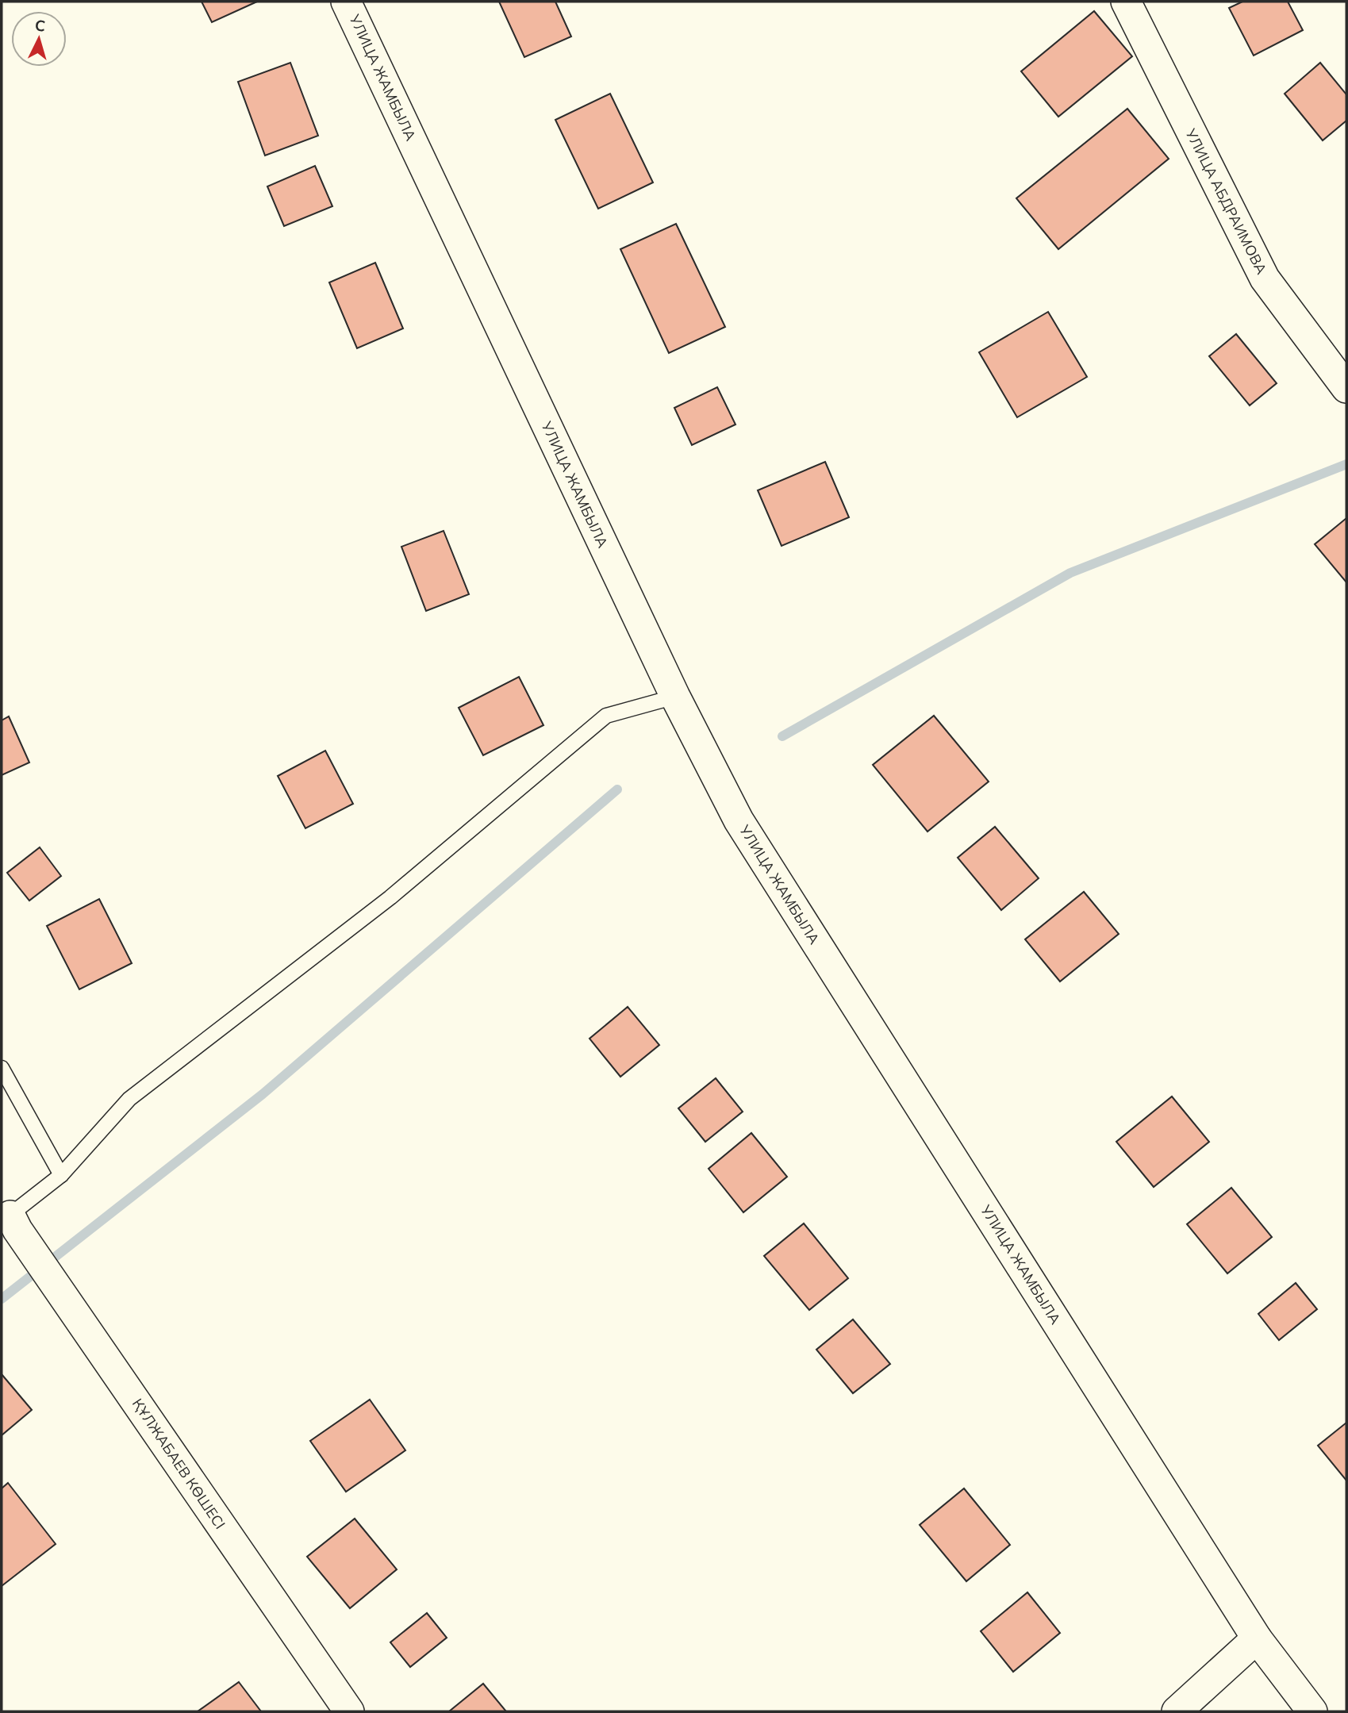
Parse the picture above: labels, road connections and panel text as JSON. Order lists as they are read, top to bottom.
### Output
{
  "streets": {
    "street": ["УЛИЦА ЖАМБЫЛА", "УЛИЦА АБДРАИМОВА", "ҚҰЛЖАБАЕВ КӨШЕСІ"]
  },
  "north": "top"
}
